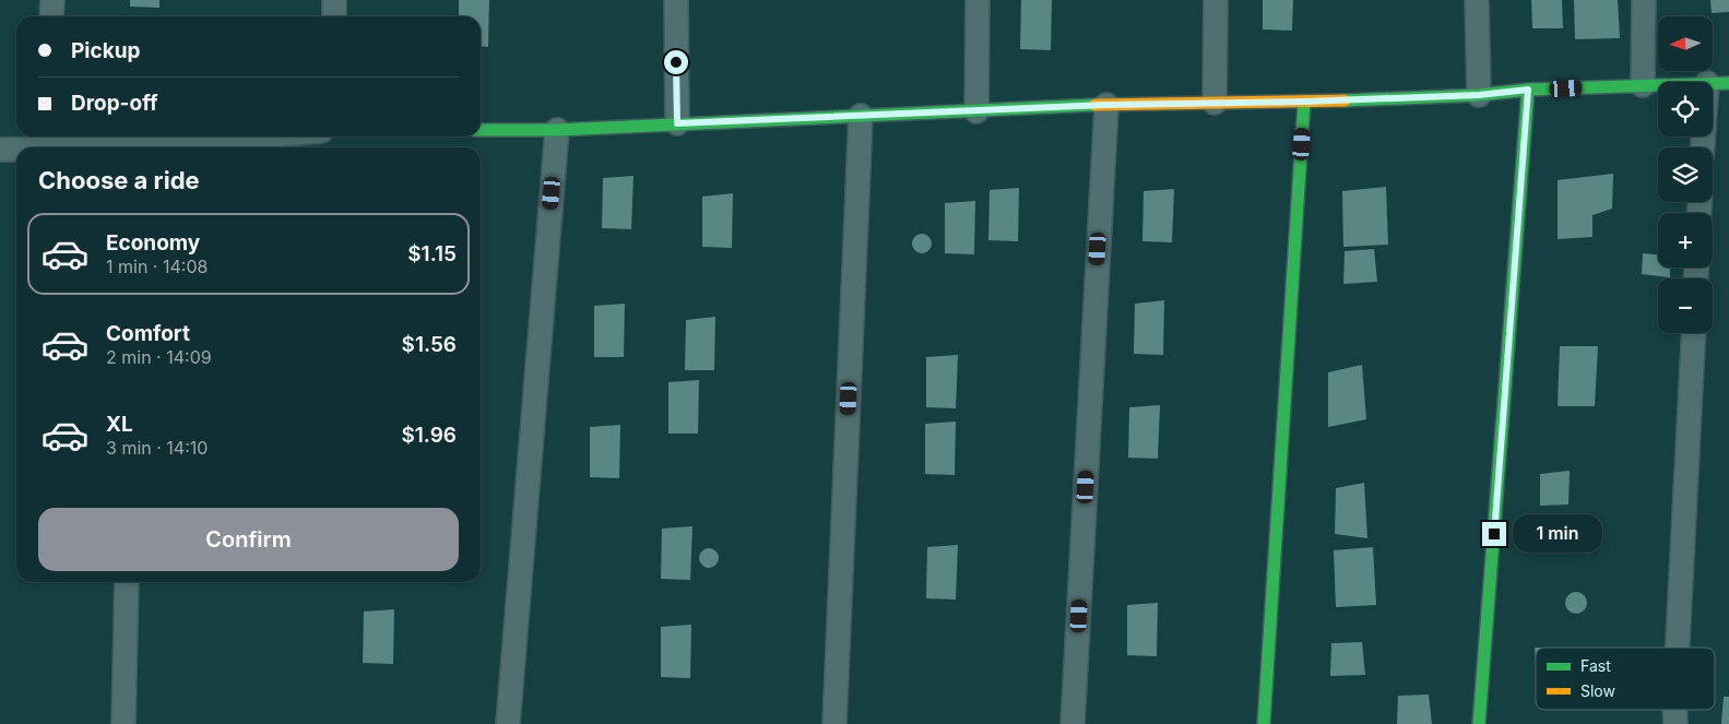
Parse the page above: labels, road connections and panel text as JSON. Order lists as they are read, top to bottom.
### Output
{
  "legend": ["Fast", "Slow"],
  "north": "left",
  "page": {
    "map_buttons": ["+", "−"],
    "banner": ["Pickup", "Drop-off"],
    "heading": "Choose a ride",
    "list": [
      {
        "name": "Economy",
        "note": "1 min · 14:08",
        "value": "$1.15"
      },
      {
        "name": "Comfort",
        "note": "2 min · 14:09",
        "value": "$1.56"
      },
      {
        "name": "XL",
        "note": "3 min · 14:10",
        "value": "$1.96"
      }
    ],
    "buttons": "Confirm",
    "bubble": "1 min"
  }
}
